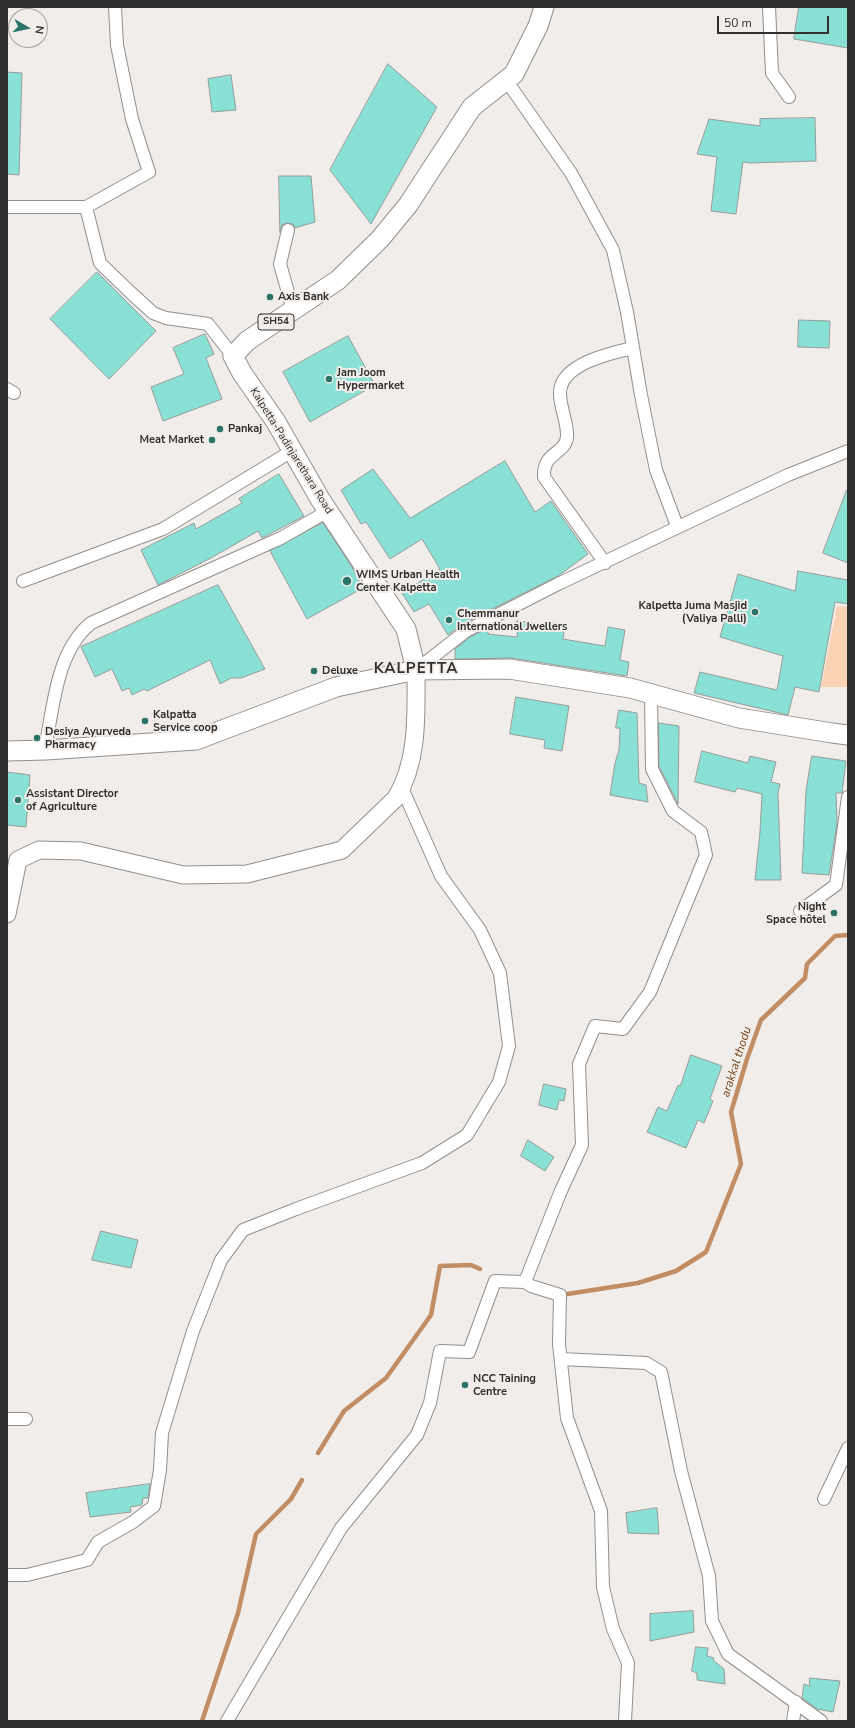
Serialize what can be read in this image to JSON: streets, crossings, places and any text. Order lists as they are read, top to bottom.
{
  "streets": {
    "main road": ["SH54", "Kalpetta-Padinjarethara Road"]
  },
  "crossings": [
    ["SH54", "Kalpetta-Padinjarethara Road"]
  ],
  "districts": ["KALPETTA"],
  "water": ["arakkal thodu"],
  "places": [
    "Axis Bank",
    "Jam Joom Hypermarket",
    "Pankaj",
    "Meat Market",
    "WIMS Urban Health Center Kalpetta",
    "Kalpetta Juma Masjid (Valiya Palli)",
    "Chemmanur International Jwellers",
    "Deluxe",
    "Kalpatta Service coop",
    "Desiya Ayurveda Pharmacy",
    "Assistant Director of Agriculture",
    "Night Space hôtel",
    "NCC Taining Centre"
  ],
  "scale_bar": "50 m",
  "north": "right"
}
